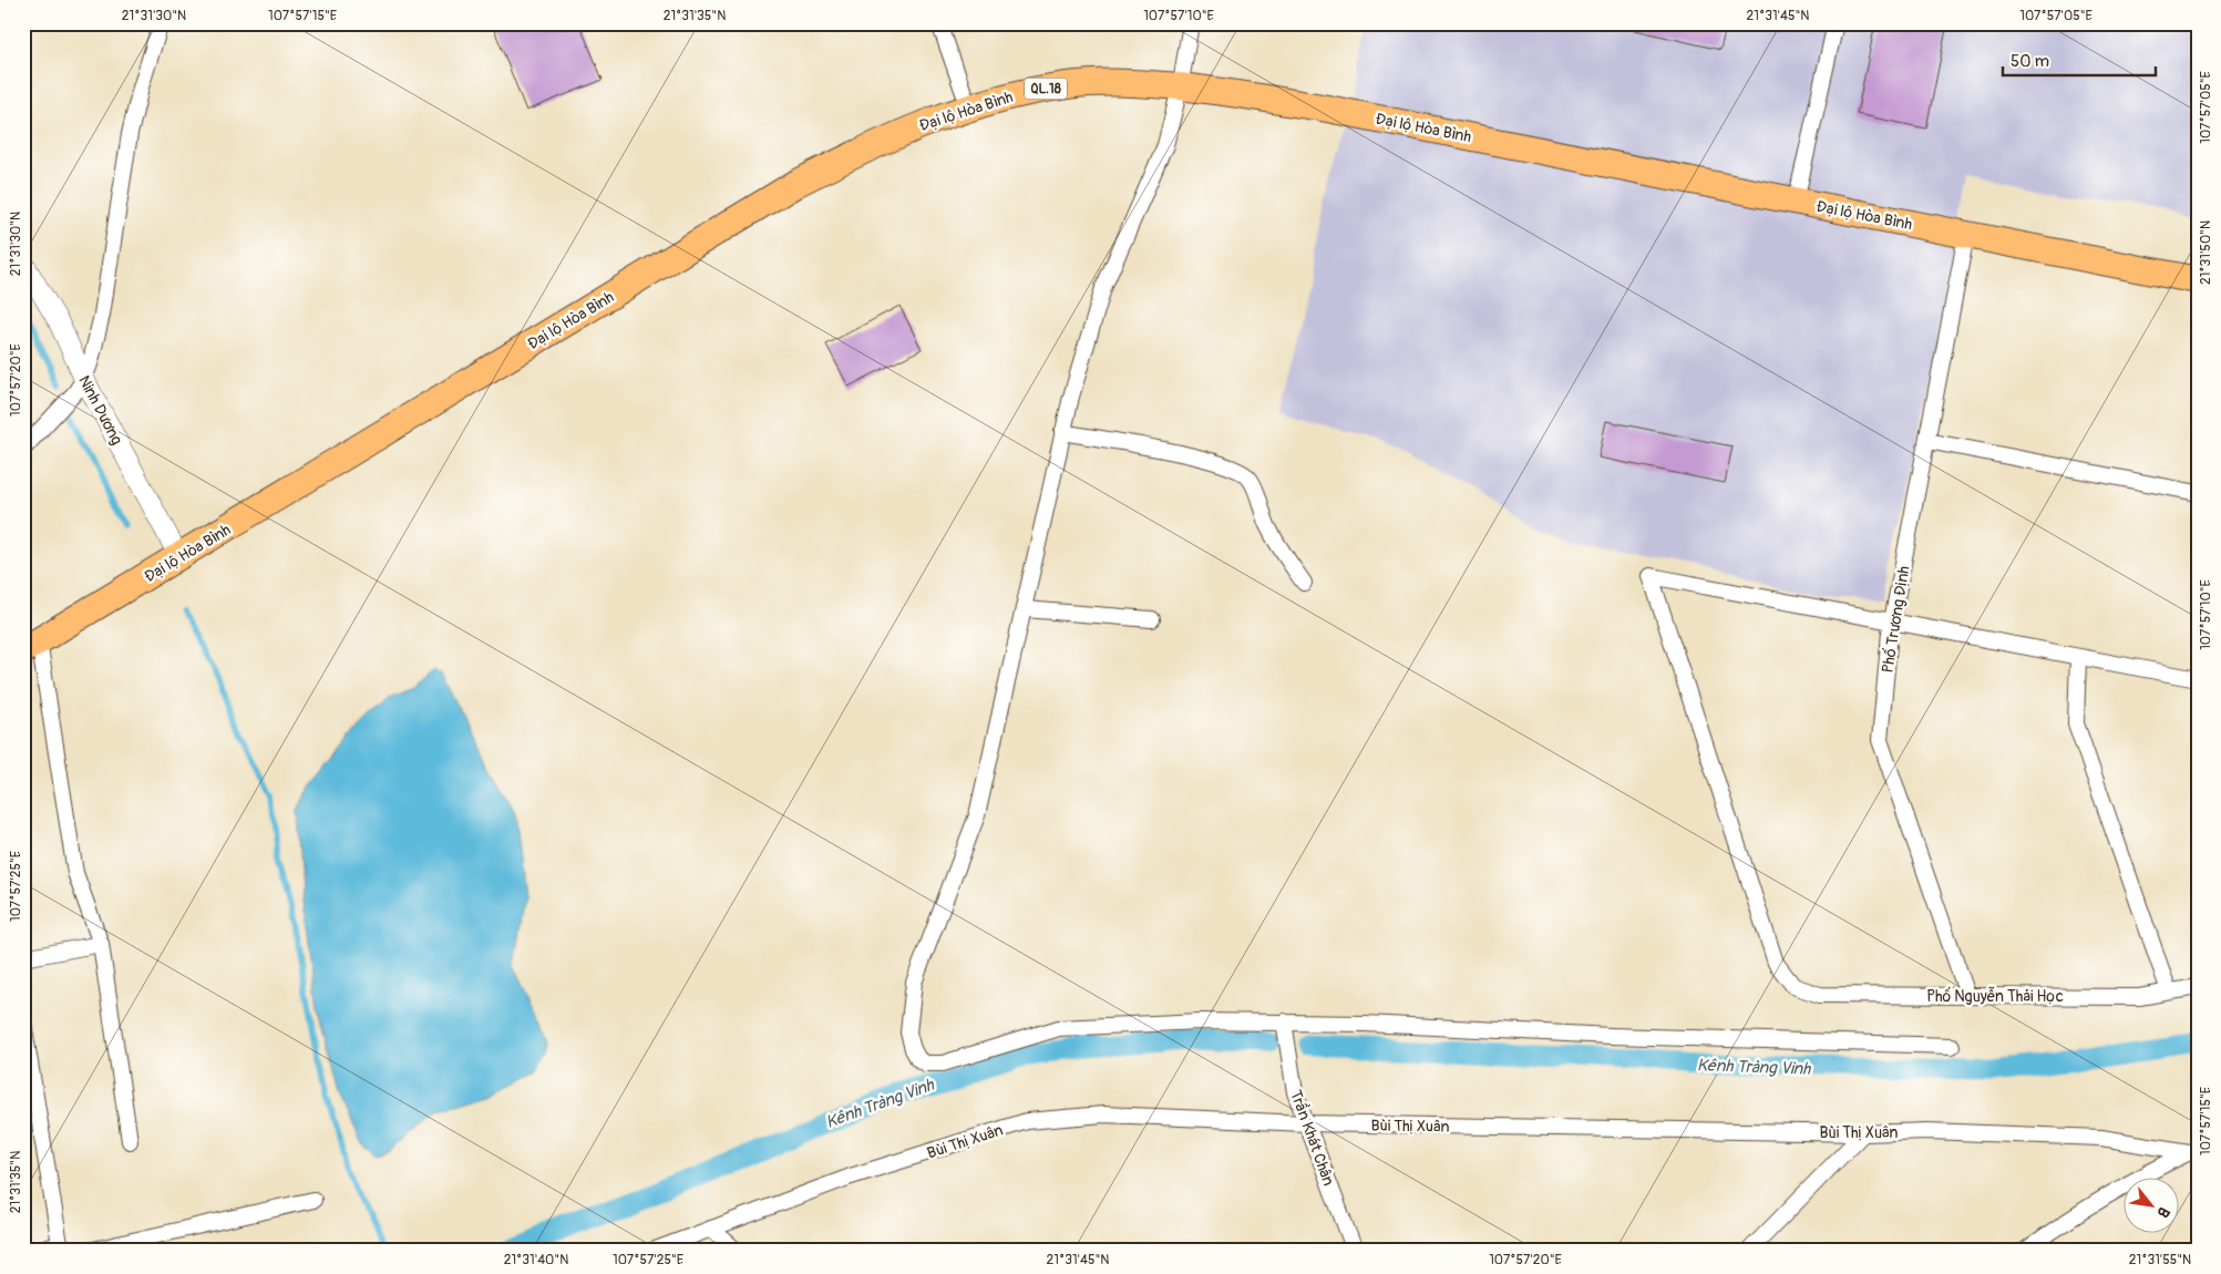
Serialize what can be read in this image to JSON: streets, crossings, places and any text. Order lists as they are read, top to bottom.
{
  "streets": {
    "highway": ["QL.18", "Đại lộ Hòa Bình"],
    "street": [
      "Ninh Dương",
      "Phố Trương Định",
      "Phố Nguyễn Thái Học",
      "Bùi Thị Xuân",
      "Trần Khát Chân"
    ]
  },
  "crossings": [
    ["Đại lộ Hòa Bình", "Ninh Dương"],
    ["Đại lộ Hòa Bình", "Phố Trương Định"],
    ["Phố Trương Định", "Phố Nguyễn Thái Học"],
    ["Bùi Thị Xuân", "Trần Khát Chân"]
  ],
  "water": ["Kênh Tràng Vinh"],
  "scale_bar": "50 m",
  "north": "bottom right",
  "coordinates": [
    "21°31'30\"N",
    "107°57'15\"E",
    "21°31'35\"N",
    "107°57'10\"E",
    "21°31'45\"N",
    "107°57'05\"E",
    "21°31'50\"N",
    "107°57'20\"E",
    "107°57'25\"E",
    "21°31'40\"N",
    "21°31'55\"N"
  ]
}
